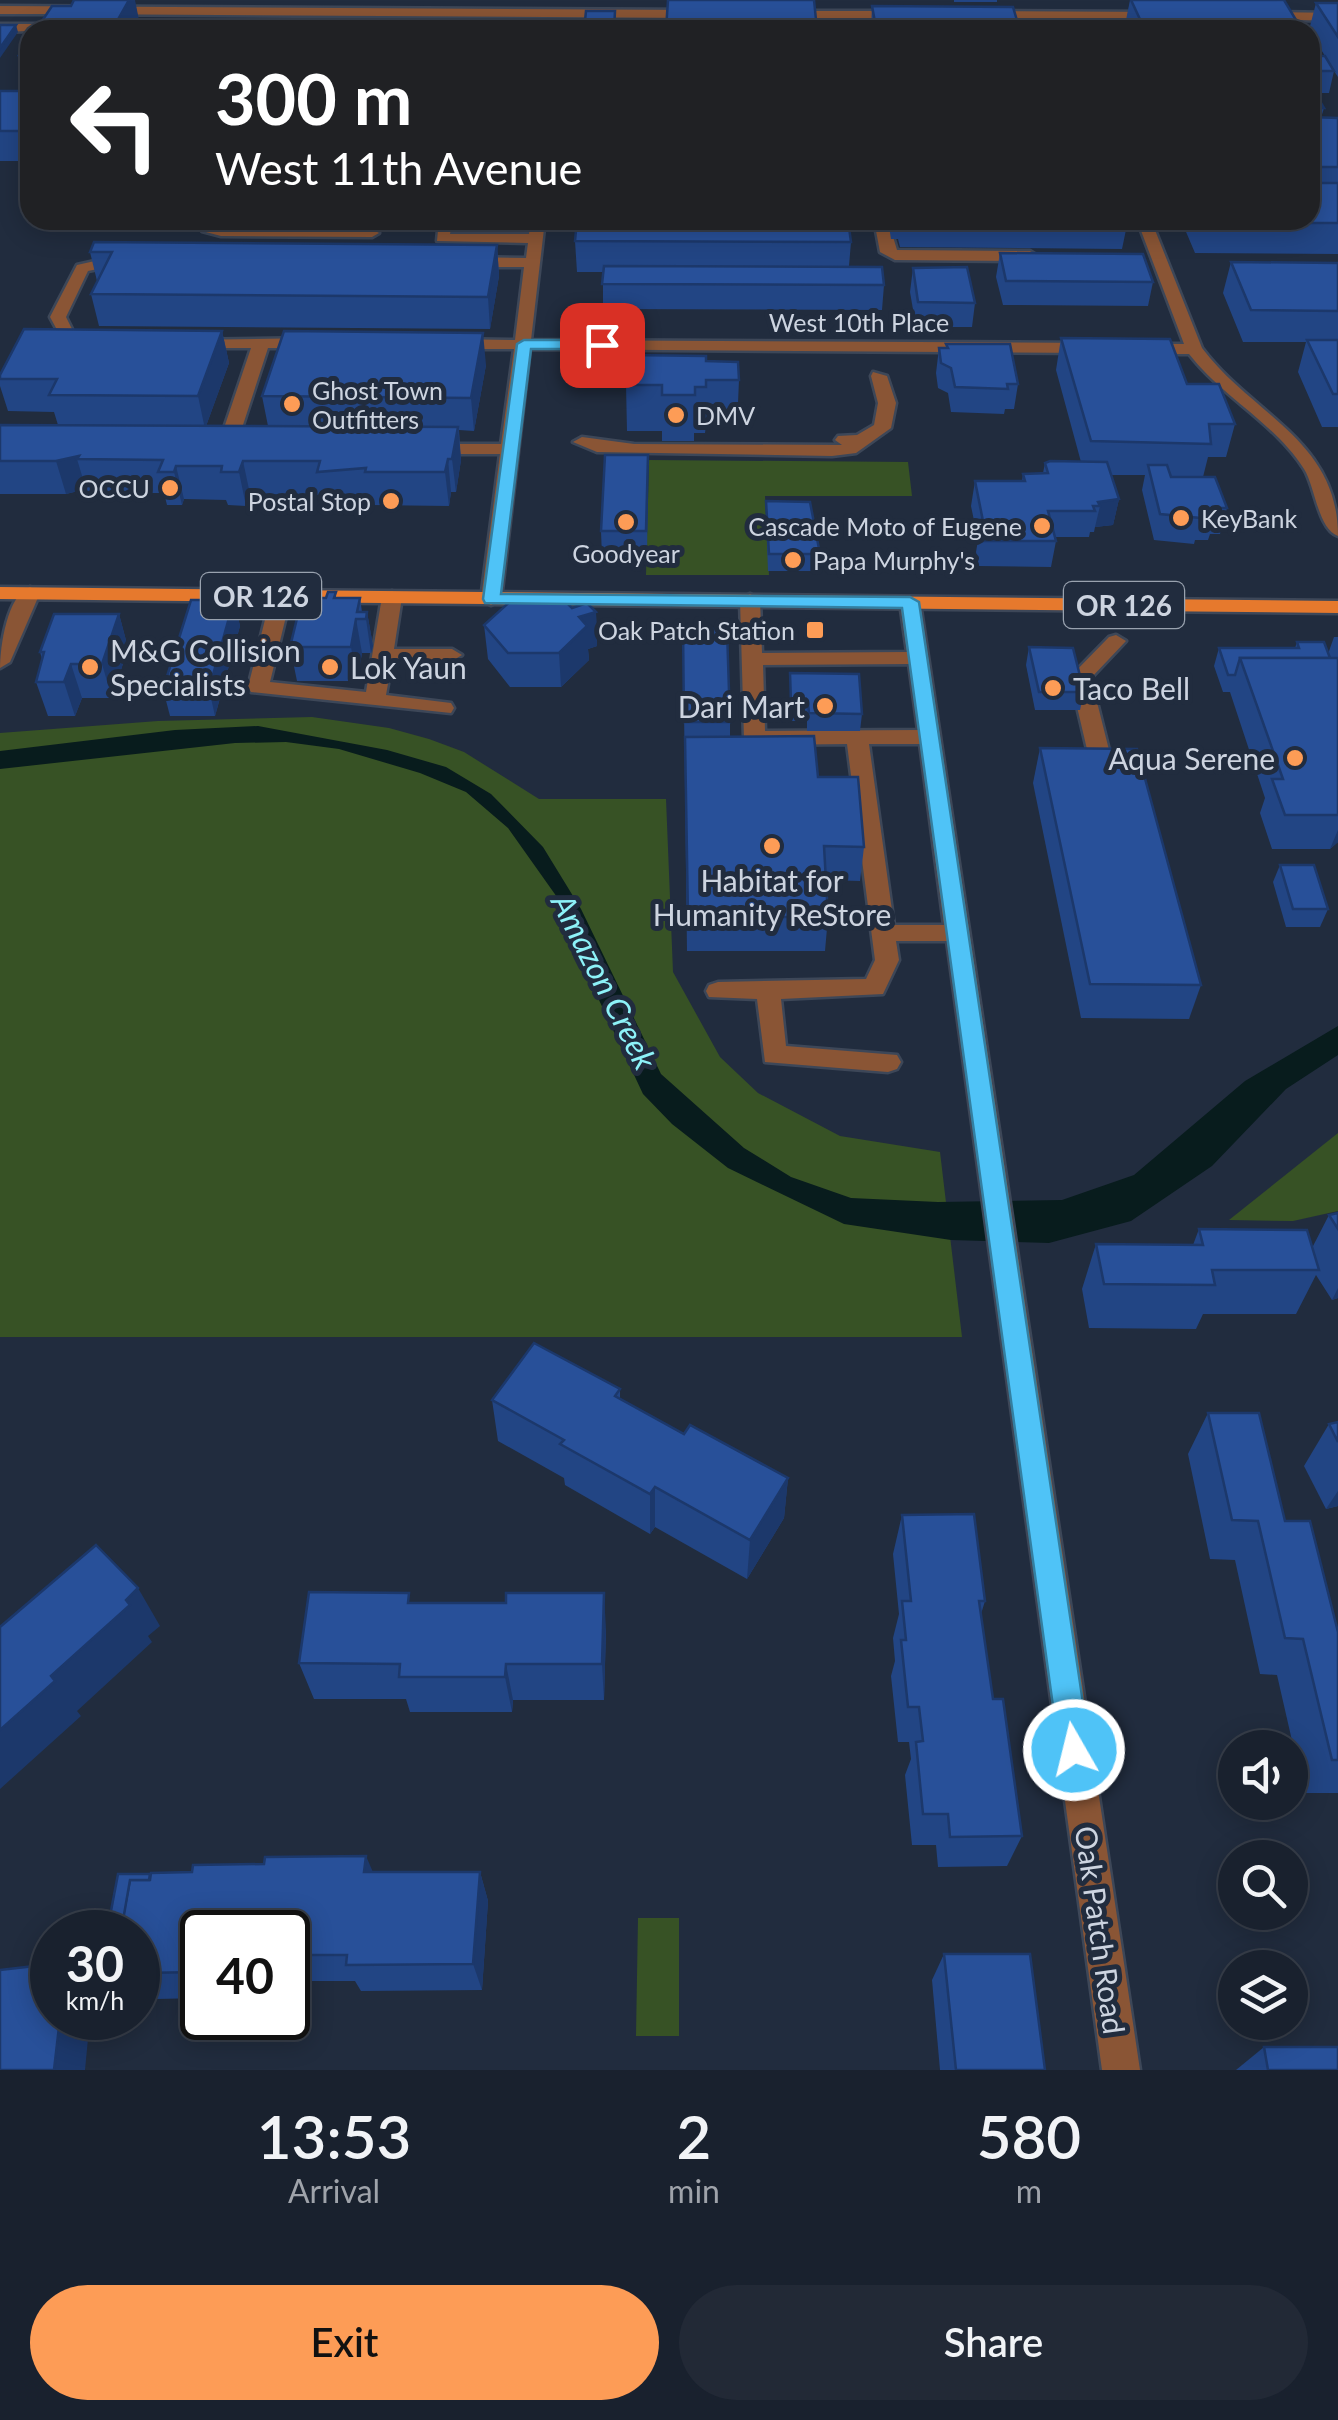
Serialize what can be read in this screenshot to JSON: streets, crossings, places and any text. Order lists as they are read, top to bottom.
{
  "streets": {
    "main road": ["OR 126"],
    "street": ["West 10th Place", "Oak Patch Road"]
  },
  "crossings": [
    ["OR 126", "Oak Patch Road"]
  ],
  "water": ["Amazon Creek"],
  "places": {
    "other": [
      "Ghost Town Outfitters",
      "DMV",
      "OCCU",
      "Postal Stop",
      "KeyBank",
      "Goodyear",
      "Cascade Moto of Eugene",
      "Papa Murphy's",
      "M&G Collision Specialists",
      "Lok Yaun",
      "Taco Bell",
      "Dari Mart",
      "Aqua Serene",
      "Habitat for Humanity ReStore"
    ],
    "transit": ["Oak Patch Station"]
  },
  "page": {
    "turn": ["300 m", "West 11th Avenue"],
    "speed": "30 km/h",
    "limit": "40",
    "eta": [
      "13:53",
      "Arrival",
      "2",
      "min",
      "580",
      "m"
    ],
    "buttons": ["Exit", "Share"]
  }
}
